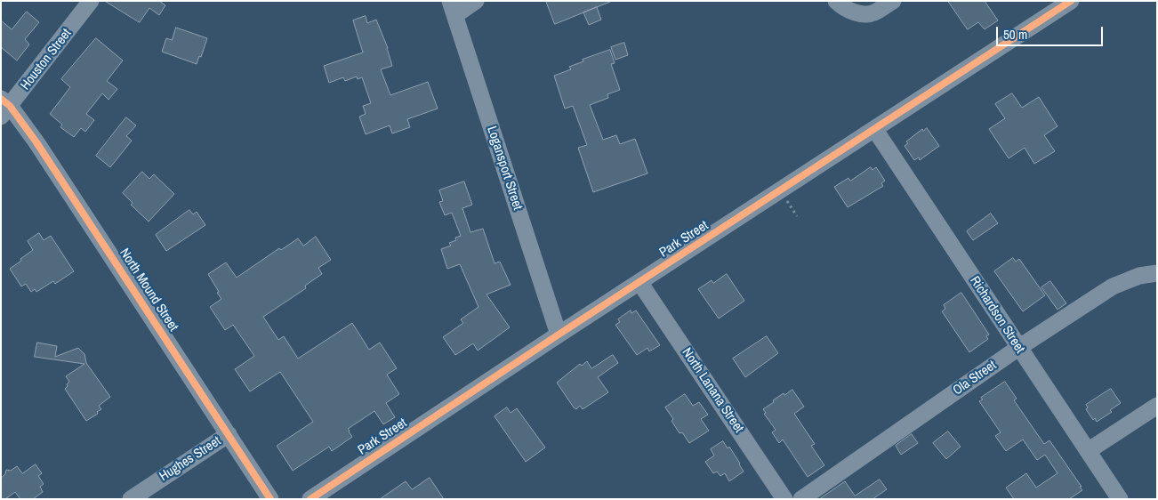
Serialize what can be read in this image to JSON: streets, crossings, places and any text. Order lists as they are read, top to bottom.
{
  "streets": {
    "street": [
      "Houston Street",
      "Logansport Street",
      "Park Street",
      "North Mound Street",
      "Richardson Street",
      "Ola Street",
      "North Lanana Street",
      "Hughes Street"
    ]
  },
  "crossings": [
    ["Houston Street", "North Mound Street"],
    ["Logansport Street", "Park Street"],
    ["Park Street", "Richardson Street"],
    ["Park Street", "North Lanana Street"],
    ["North Mound Street", "Hughes Street"],
    ["Richardson Street", "Ola Street"]
  ],
  "scale_bar": "50 m"
}
